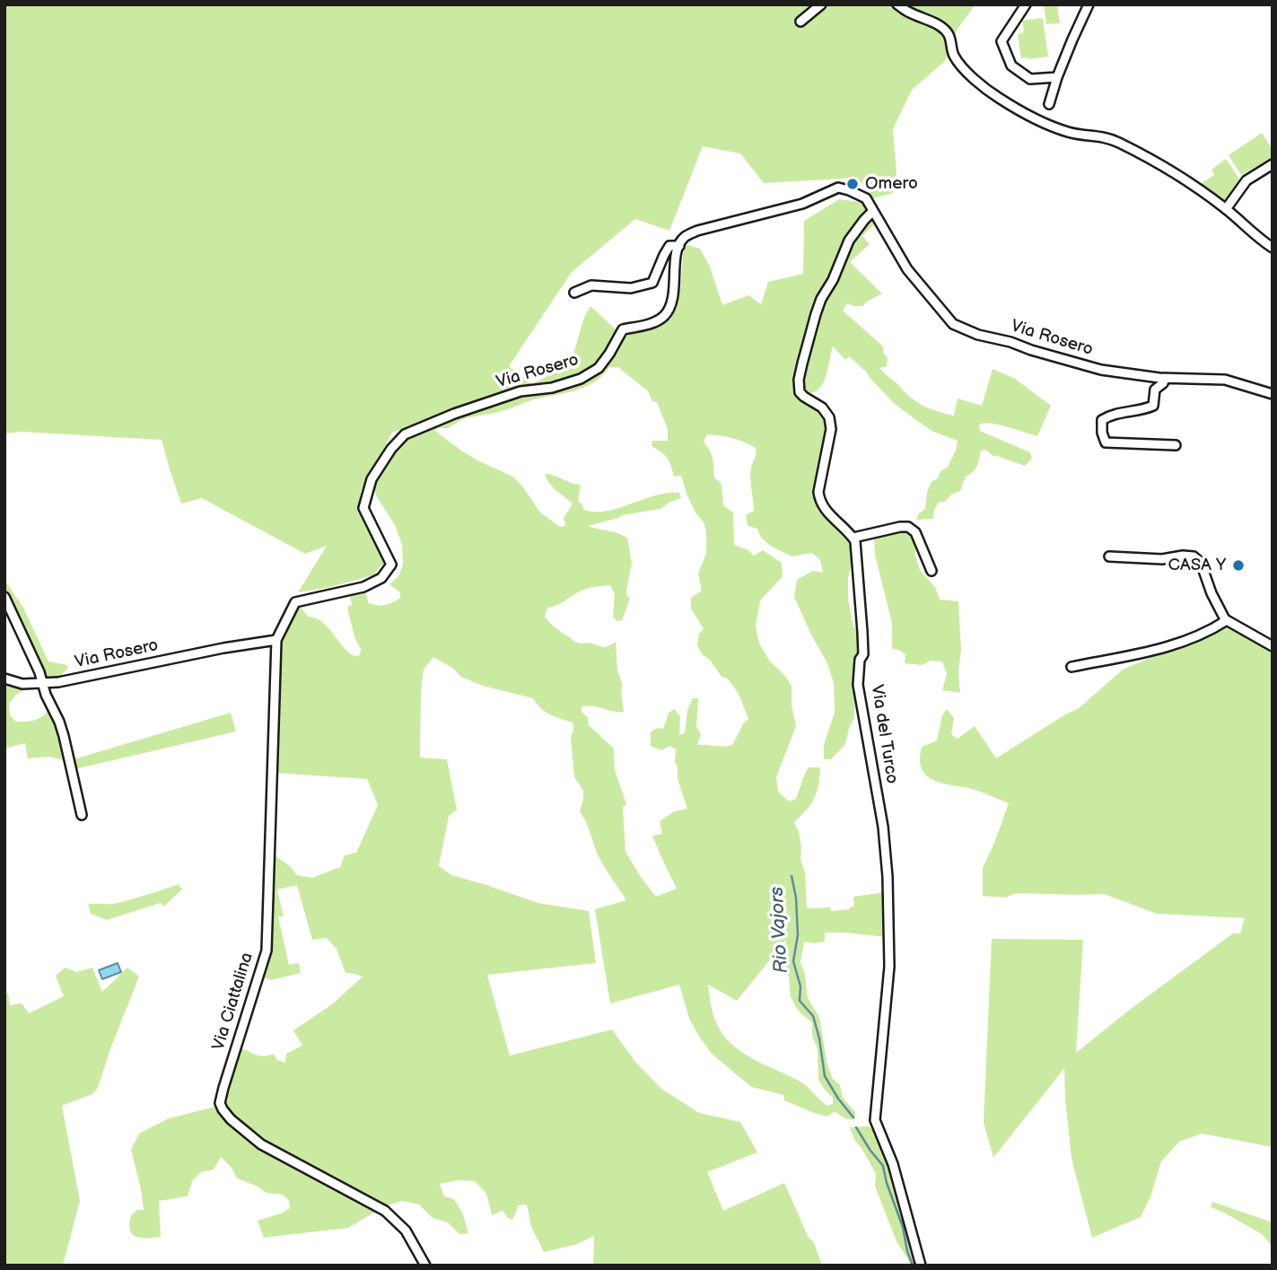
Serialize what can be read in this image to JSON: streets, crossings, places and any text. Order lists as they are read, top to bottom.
{
  "streets": {
    "street": ["Via Rosero", "Via del Turco", "Via Ciattalina"]
  },
  "crossings": [
    ["Via Rosero", "Via Ciattalina"]
  ],
  "water": ["Rio Vajors"],
  "places": ["Omero", "CASA Y"]
}
